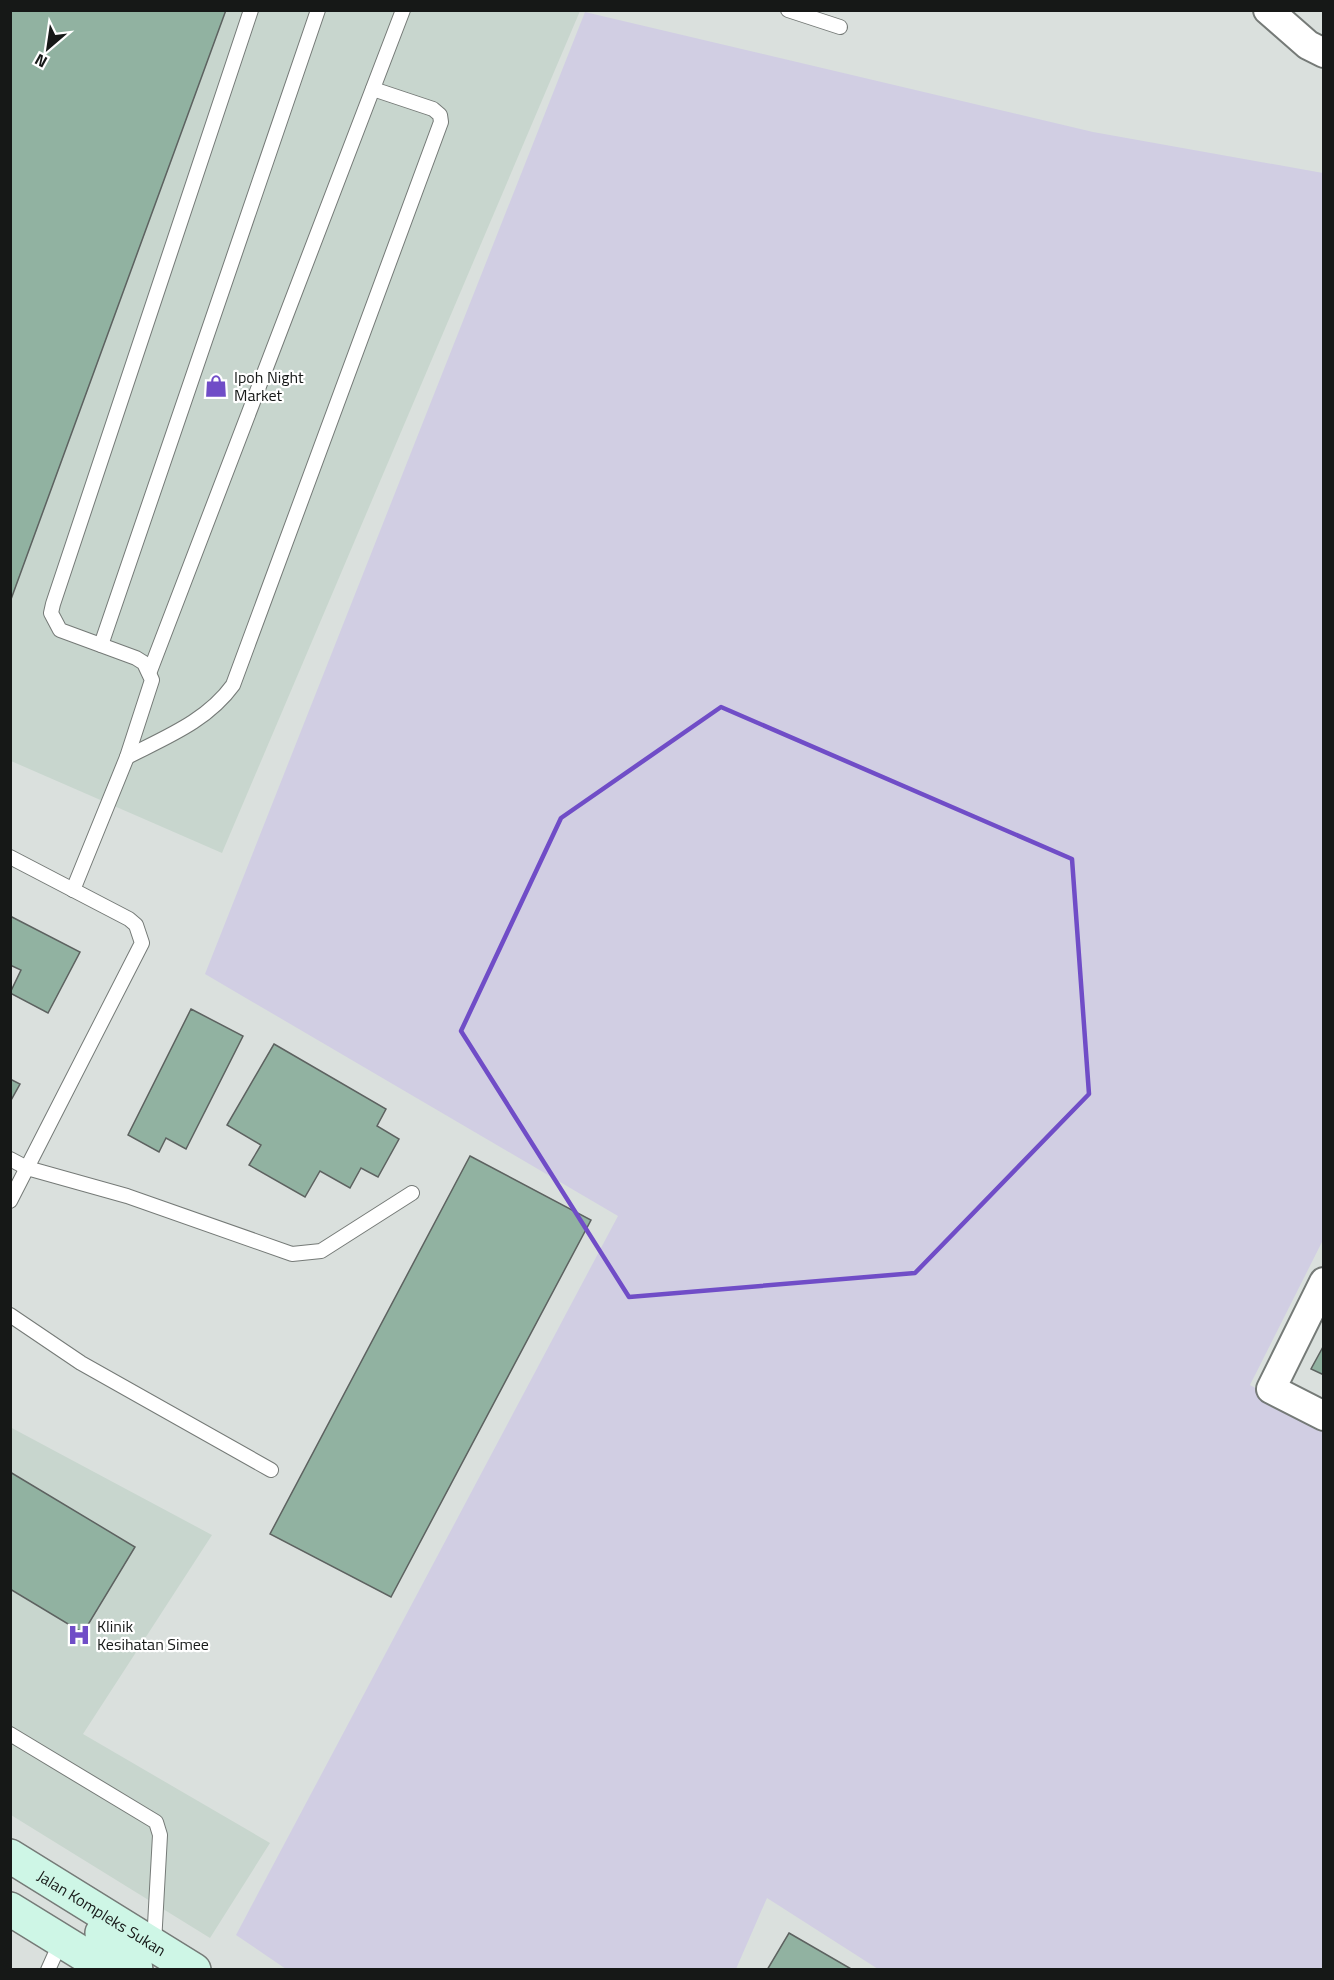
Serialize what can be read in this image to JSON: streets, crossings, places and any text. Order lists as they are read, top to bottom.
{
  "streets": {
    "main road": ["Jalan Kompleks Sukan"]
  },
  "places": {
    "shop": ["Ipoh Night Market"],
    "hospital": ["Klinik Kesihatan Simee"]
  },
  "north": "bottom left"
}
